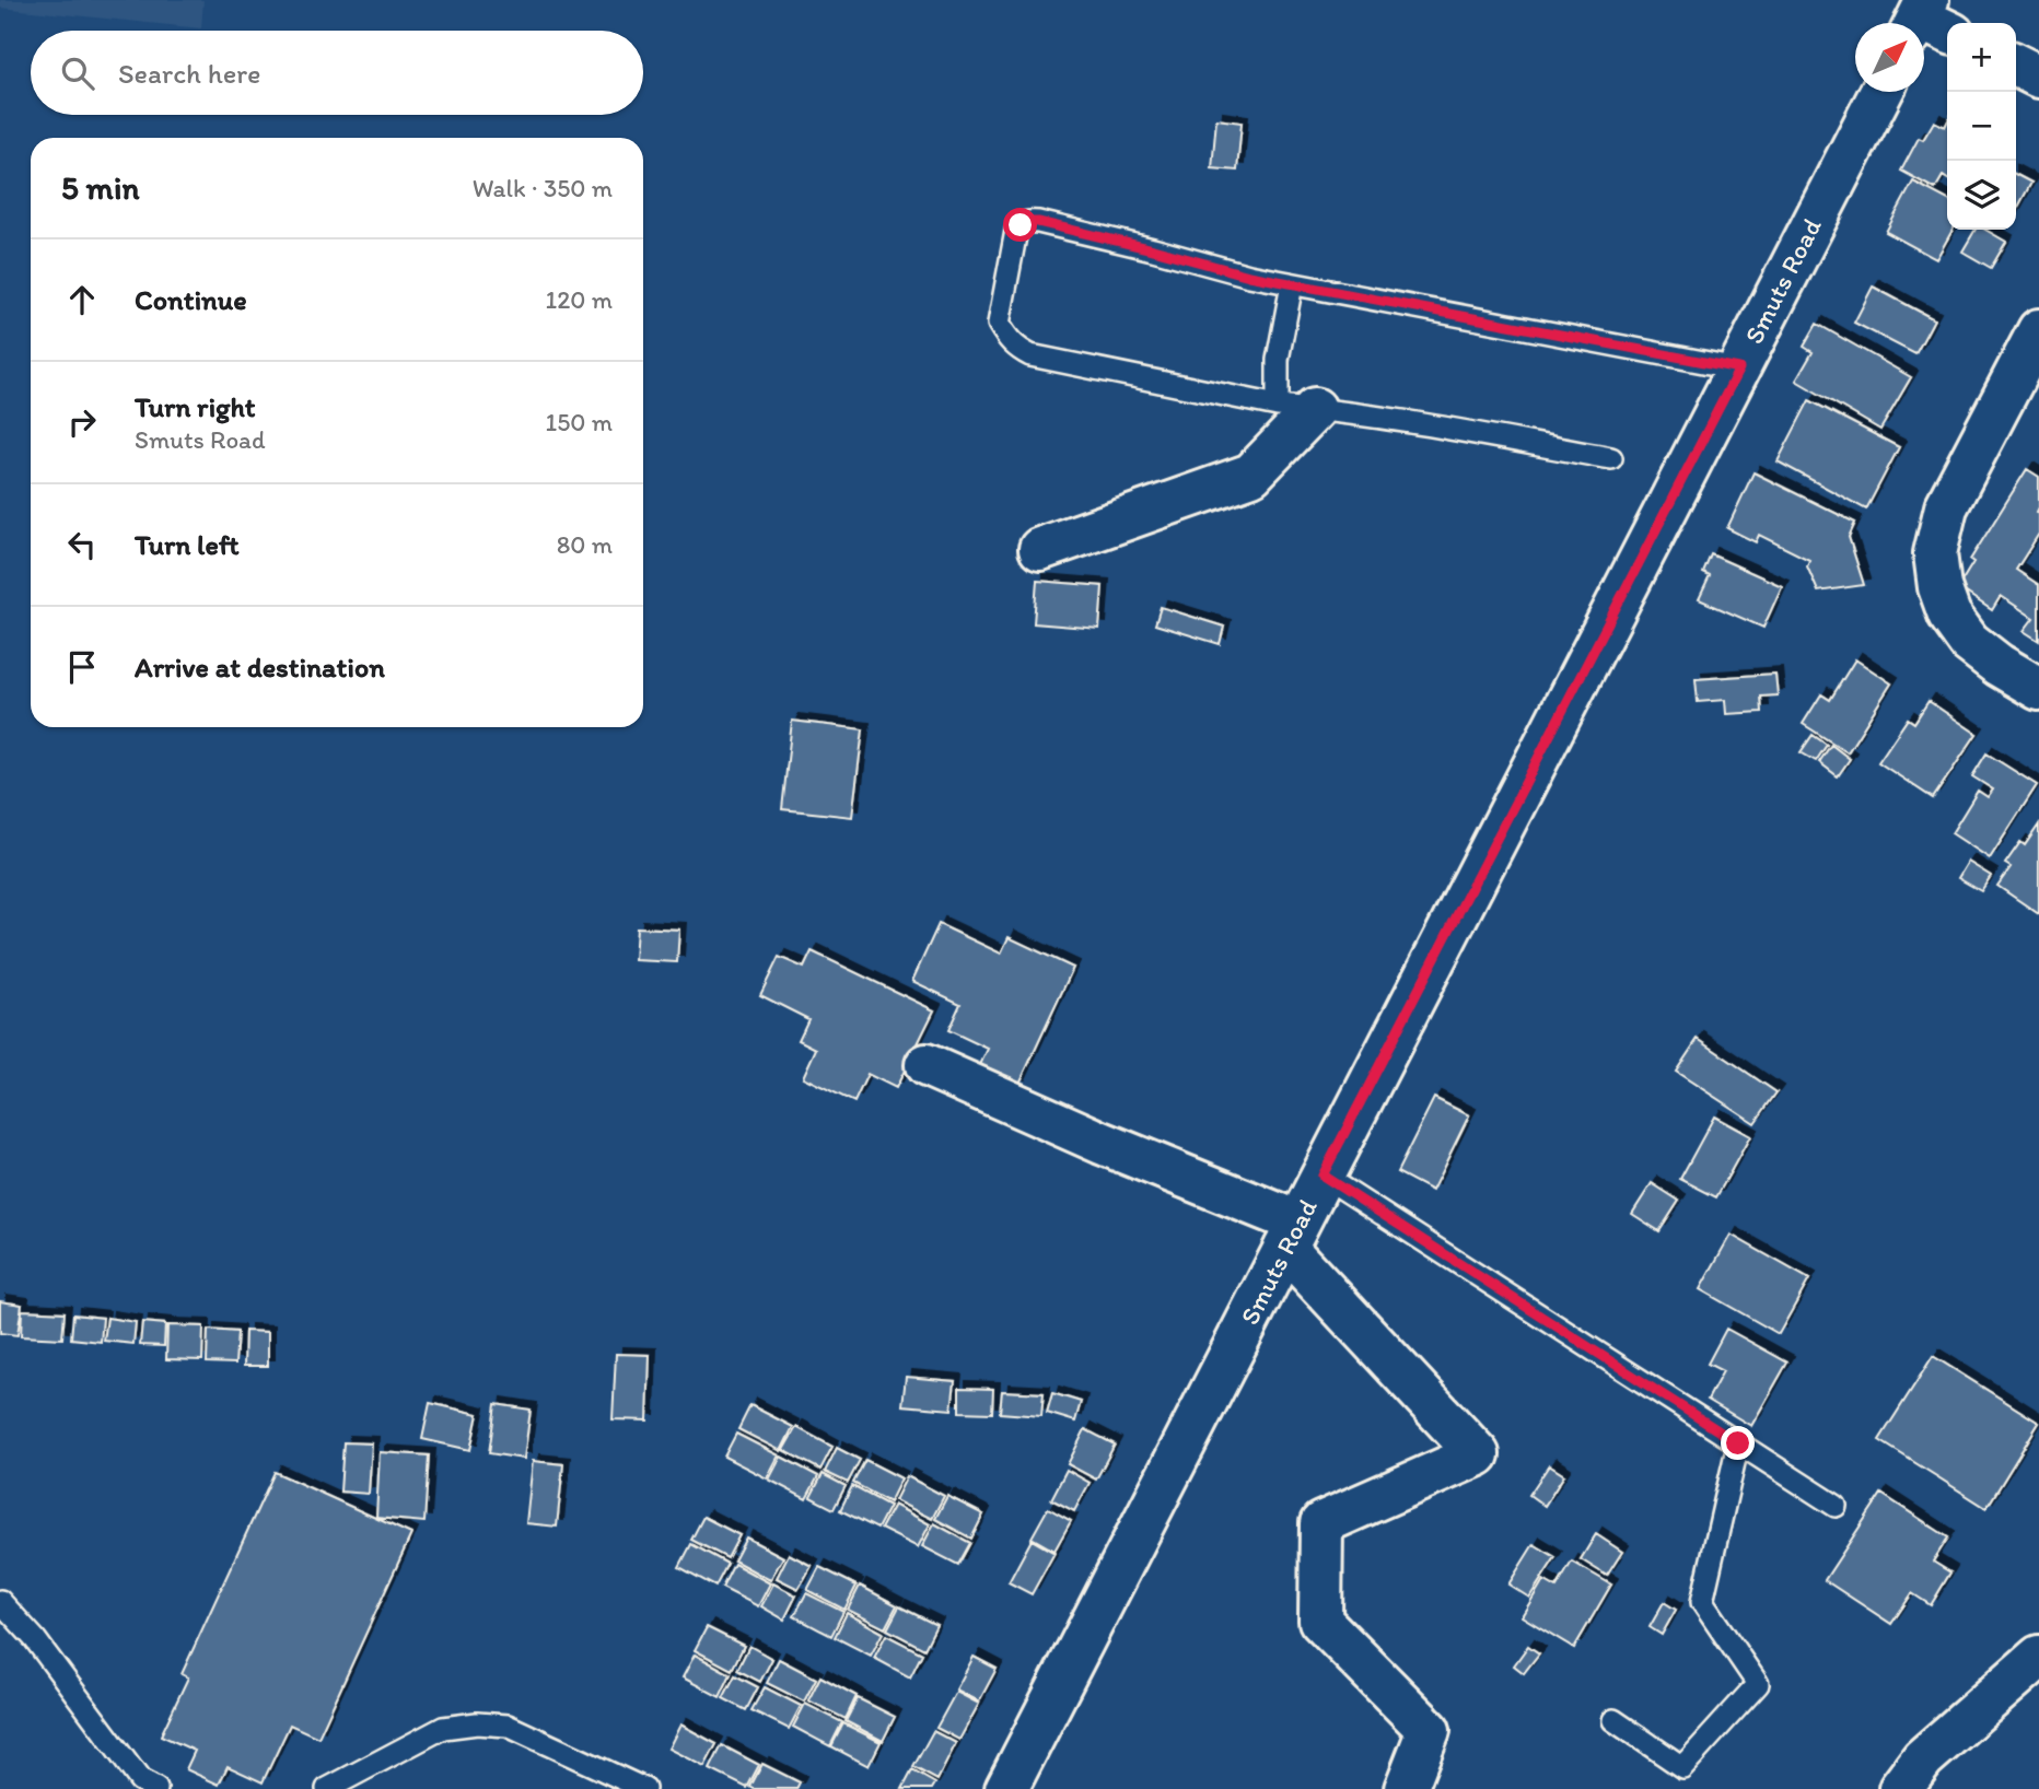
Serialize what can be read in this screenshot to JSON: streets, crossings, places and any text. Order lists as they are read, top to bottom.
{
  "streets": {
    "street": ["Smuts Road"]
  },
  "north": "top right",
  "page": {
    "map_buttons": ["+", "−"],
    "search": "Search here",
    "heading": ["5 min", "Walk · 350 m"],
    "list": [
      ["Continue", "120 m"],
      ["Turn right", "Smuts Road", "150 m"],
      ["Turn left", "80 m"],
      "Arrive at destination"
    ]
  }
}
